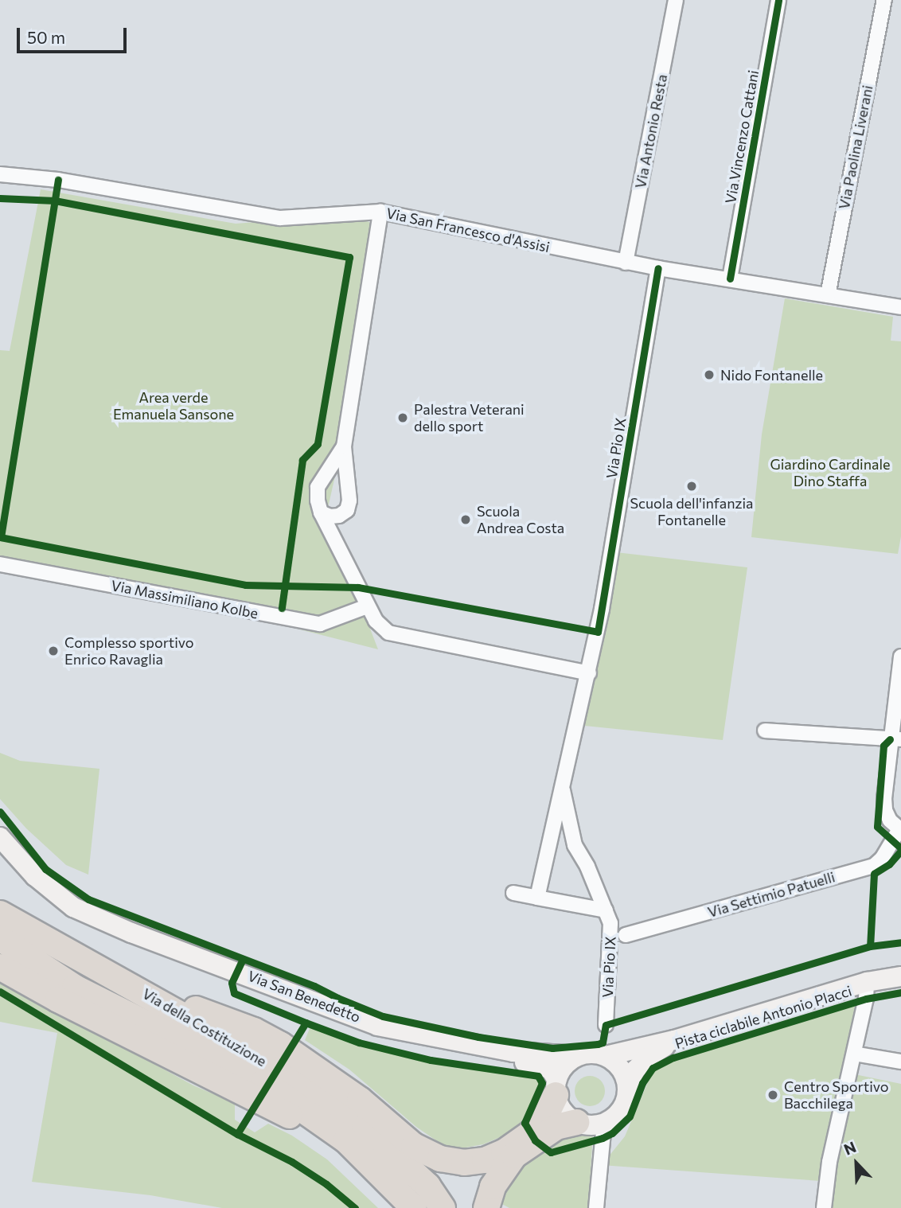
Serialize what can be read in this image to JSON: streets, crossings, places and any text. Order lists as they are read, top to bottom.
{
  "streets": {
    "highway": ["Via della Costituzione"],
    "street": [
      "Via Antonio Resta",
      "Via Vincenzo Cattani",
      "Via Paolina Liverani",
      "Via San Francesco d'Assisi",
      "Via Pio IX",
      "Via Massimiliano Kolbe",
      "Via Settimio Patuelli",
      "Via San Benedetto"
    ],
    "cycle path": ["Pista ciclabile Antonio Placci"]
  },
  "crossings": [
    ["Via Antonio Resta", "Via San Francesco d'Assisi"],
    ["Via Vincenzo Cattani", "Via San Francesco d'Assisi"],
    ["Via Paolina Liverani", "Via San Francesco d'Assisi"],
    ["Via San Francesco d'Assisi", "Via Pio IX"]
  ],
  "parks": ["Area verde Emanuela Sansone", "Giardino Cardinale Dino Staffa"],
  "places": [
    "Nido Fontanelle",
    "Palestra Veterani dello sport",
    "Scuola dell'infanzia Fontanelle",
    "Scuola Andrea Costa",
    "Complesso sportivo Enrico Ravaglia",
    "Centro Sportivo Bacchilega"
  ],
  "scale_bar": "50 m",
  "north": "top left"
}
